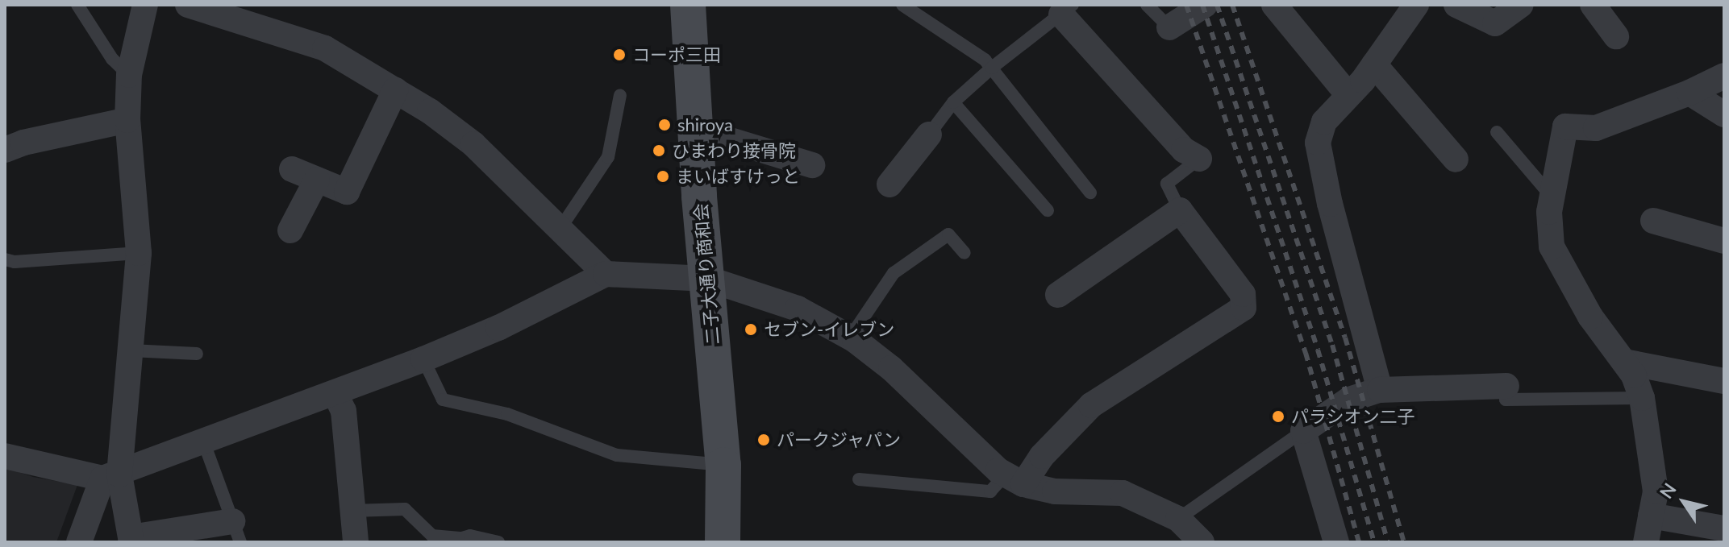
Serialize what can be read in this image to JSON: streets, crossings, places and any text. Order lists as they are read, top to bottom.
{
  "streets": {
    "street": ["二子大通り商和会"]
  },
  "places": [
    "コーポ三田",
    "shiroya",
    "ひまわり接骨院",
    "まいばすけっと",
    "セブン-イレブン",
    "パラシオン二子",
    "パークジャパン"
  ],
  "north": "top left"
}
